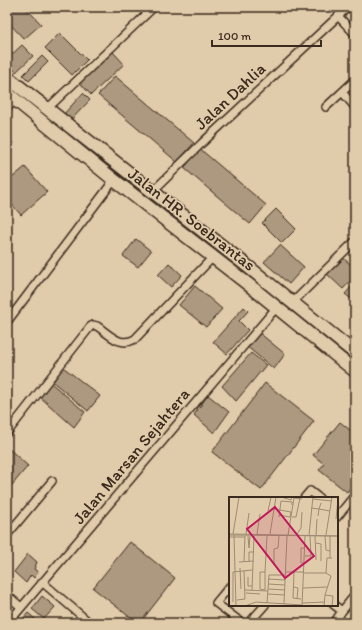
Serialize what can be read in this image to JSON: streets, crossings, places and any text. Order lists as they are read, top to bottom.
{
  "streets": {
    "main road": ["Jalan HR. Soebrantas"],
    "street": ["Jalan Dahlia", "Jalan Marsan Sejahtera"]
  },
  "crossings": [
    ["Jalan Dahlia", "Jalan HR. Soebrantas"],
    ["Jalan HR. Soebrantas", "Jalan Marsan Sejahtera"]
  ],
  "scale_bar": "100 m"
}
